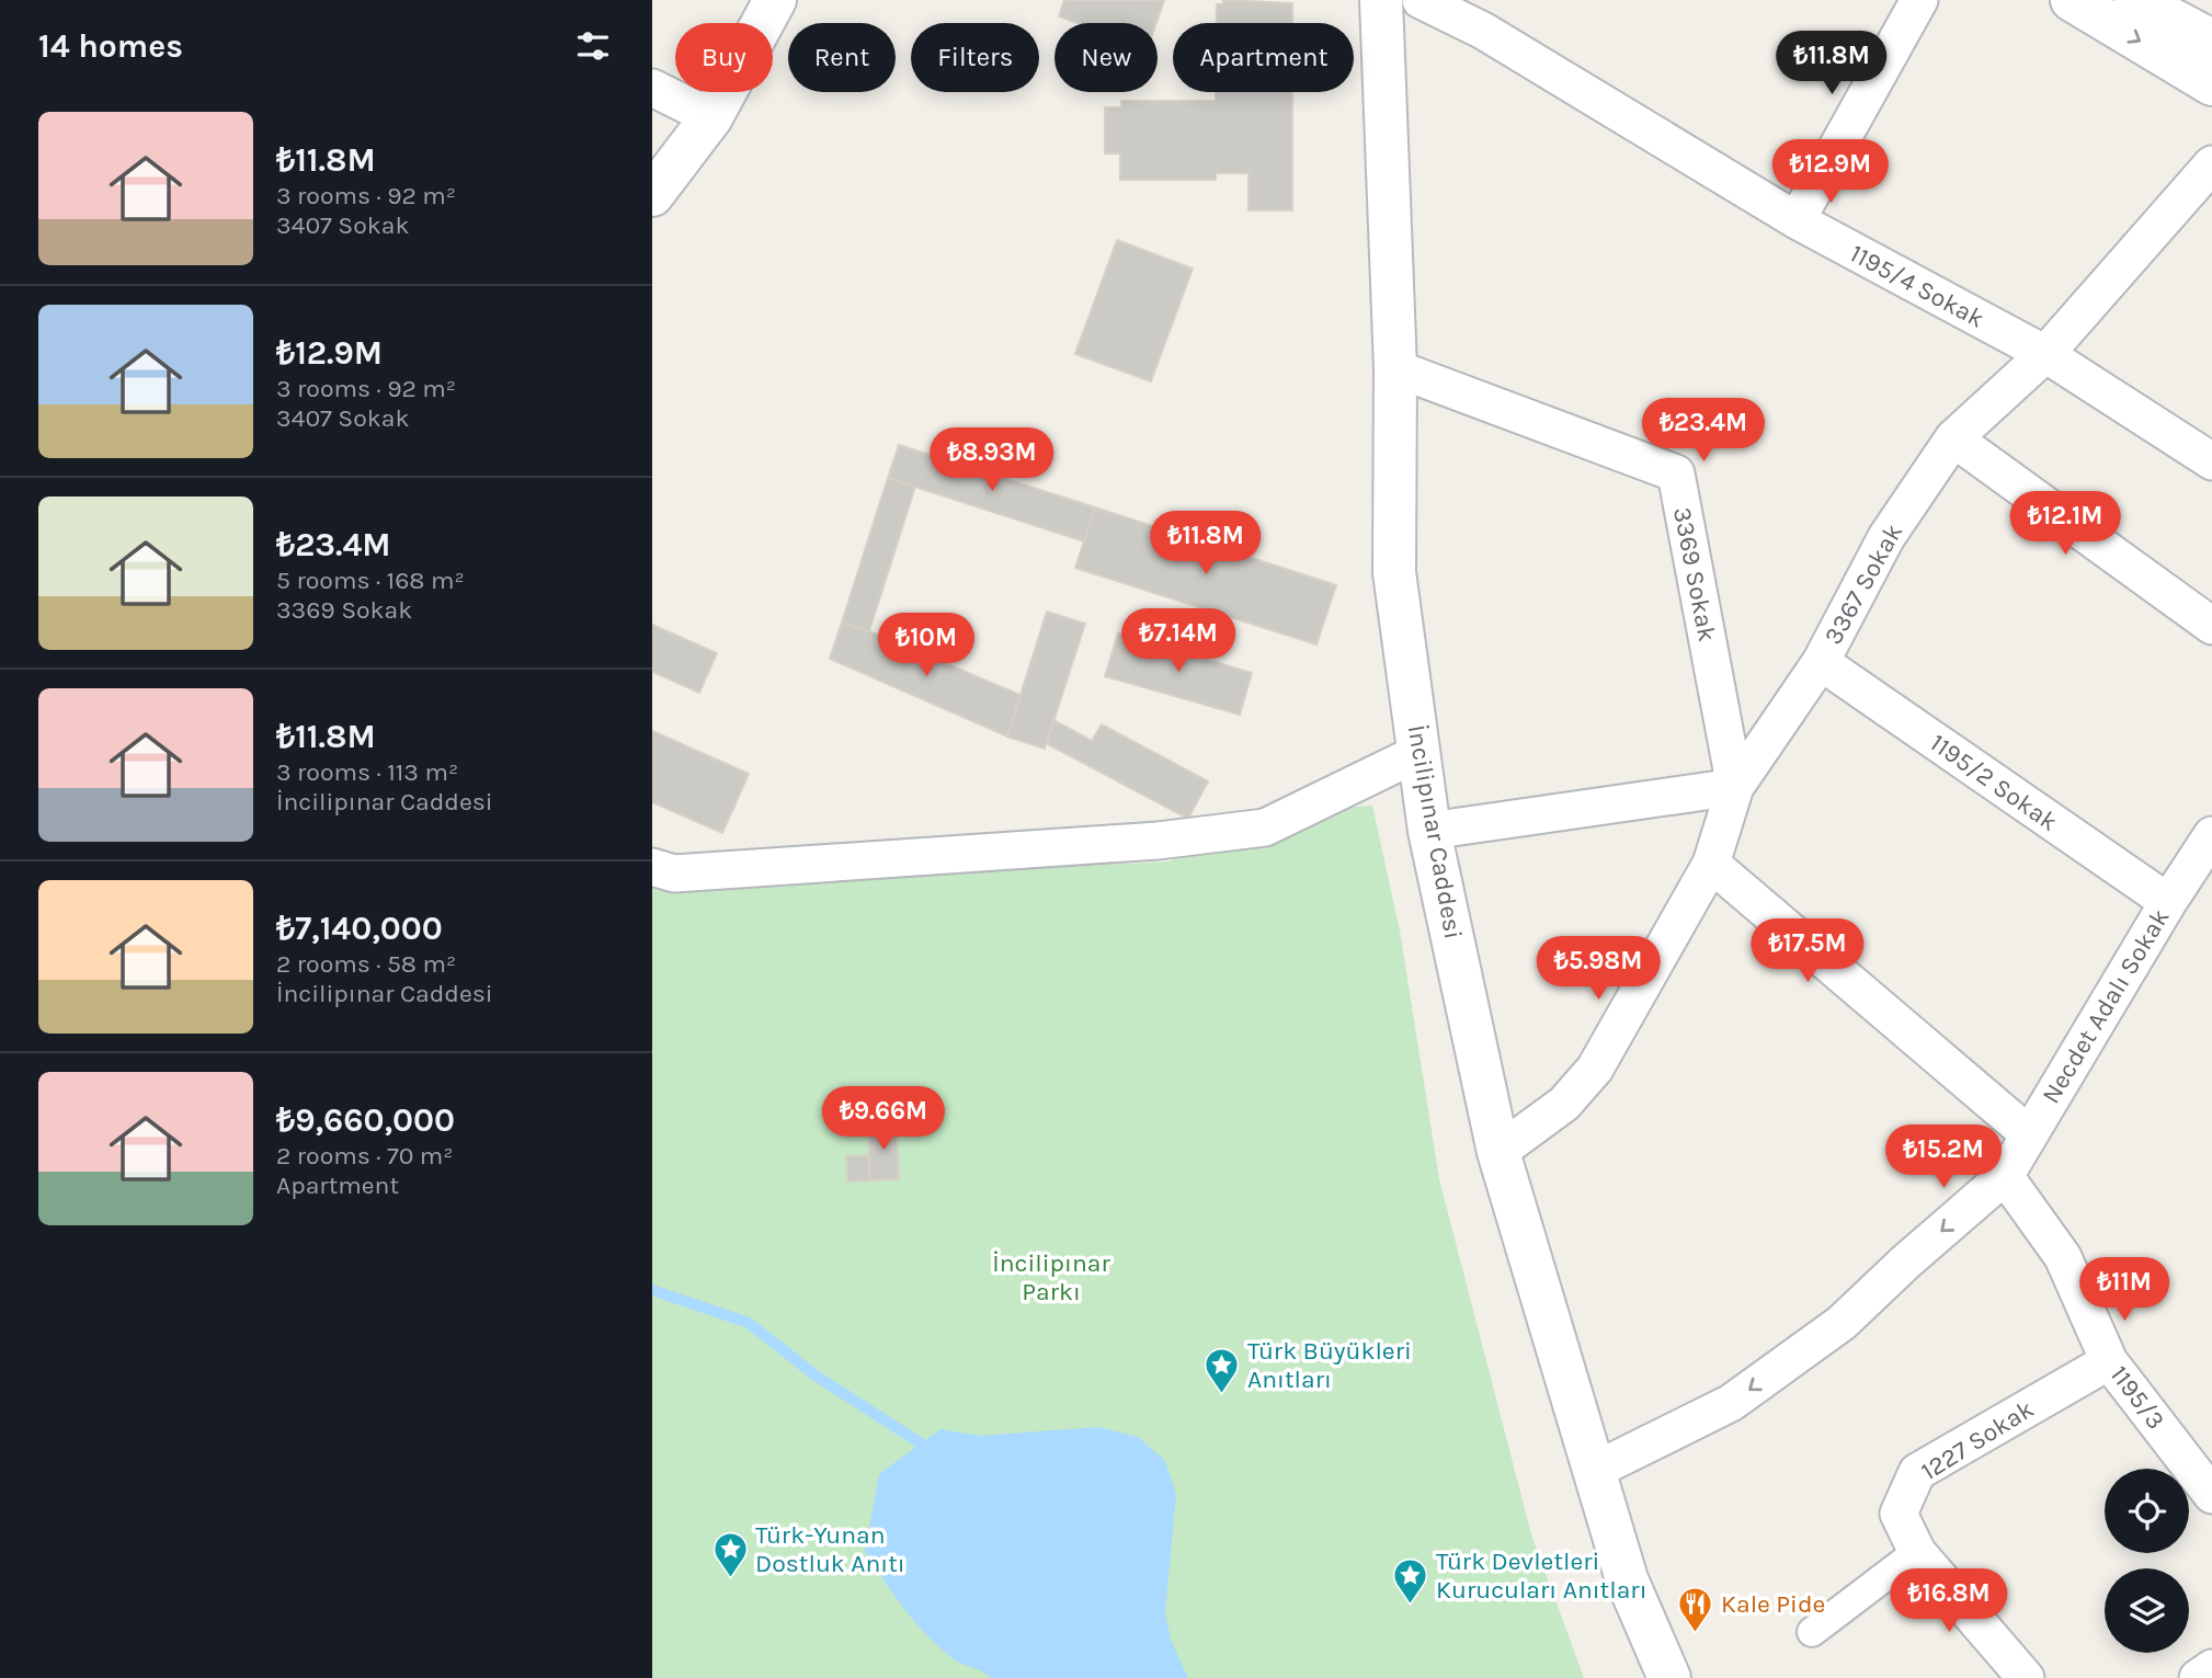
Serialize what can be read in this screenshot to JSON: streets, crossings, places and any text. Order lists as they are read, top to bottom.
{
  "streets": {
    "main road": ["İncilipınar Caddesi"],
    "street": [
      "1195/4 Sokak",
      "3369 Sokak",
      "3367 Sokak",
      "1195/2 Sokak",
      "Necdet Adalı Sokak",
      "1195/3",
      "1227 Sokak"
    ]
  },
  "crossings": [
    ["1195/4 Sokak", "3367 Sokak"],
    ["3369 Sokak", "3367 Sokak"],
    ["3369 Sokak", "İncilipınar Caddesi"],
    ["3367 Sokak", "1195/2 Sokak"],
    ["1195/2 Sokak", "Necdet Adalı Sokak"],
    ["İncilipınar Caddesi", "Necdet Adalı Sokak"],
    ["Necdet Adalı Sokak", "1195/3"],
    ["1195/3", "1227 Sokak"]
  ],
  "one_way": ["Necdet Adalı Sokak"],
  "parks": ["İncilipınar Parkı"],
  "places": {
    "place": ["Türk Büyükleri Anıtları", "Türk-Yunan Dostluk Anıtı", "Türk Devletleri Kurucuları Anıtları"],
    "restaurant": ["Kale Pide"]
  },
  "page": {
    "heading": "14 homes",
    "chip": [
      "Buy",
      "Rent",
      "Filters",
      "New",
      "Apartment"
    ],
    "price": [
      "₺11.8M",
      "₺12.9M",
      "₺23.4M",
      "₺8.93M",
      "₺12.1M",
      "₺11.8M",
      "₺7.14M",
      "₺10M",
      "₺17.5M",
      "₺5.98M",
      "₺9.66M",
      "₺15.2M",
      "₺11M",
      "₺16.8M"
    ],
    "list": [
      {
        "name": "₺11.8M",
        "note": "3 rooms · 92 m² · 3407 Sokak"
      },
      {
        "name": "₺12.9M",
        "note": "3 rooms · 92 m² · 3407 Sokak"
      },
      {
        "name": "₺23.4M",
        "note": "5 rooms · 168 m² · 3369 Sokak"
      },
      {
        "name": "₺11.8M",
        "note": "3 rooms · 113 m² · İncilipınar Caddesi"
      },
      {
        "name": "₺7,140,000",
        "note": "2 rooms · 58 m² · İncilipınar Caddesi"
      },
      {
        "name": "₺9,660,000",
        "note": "2 rooms · 70 m² · Apartment"
      }
    ]
  }
}
